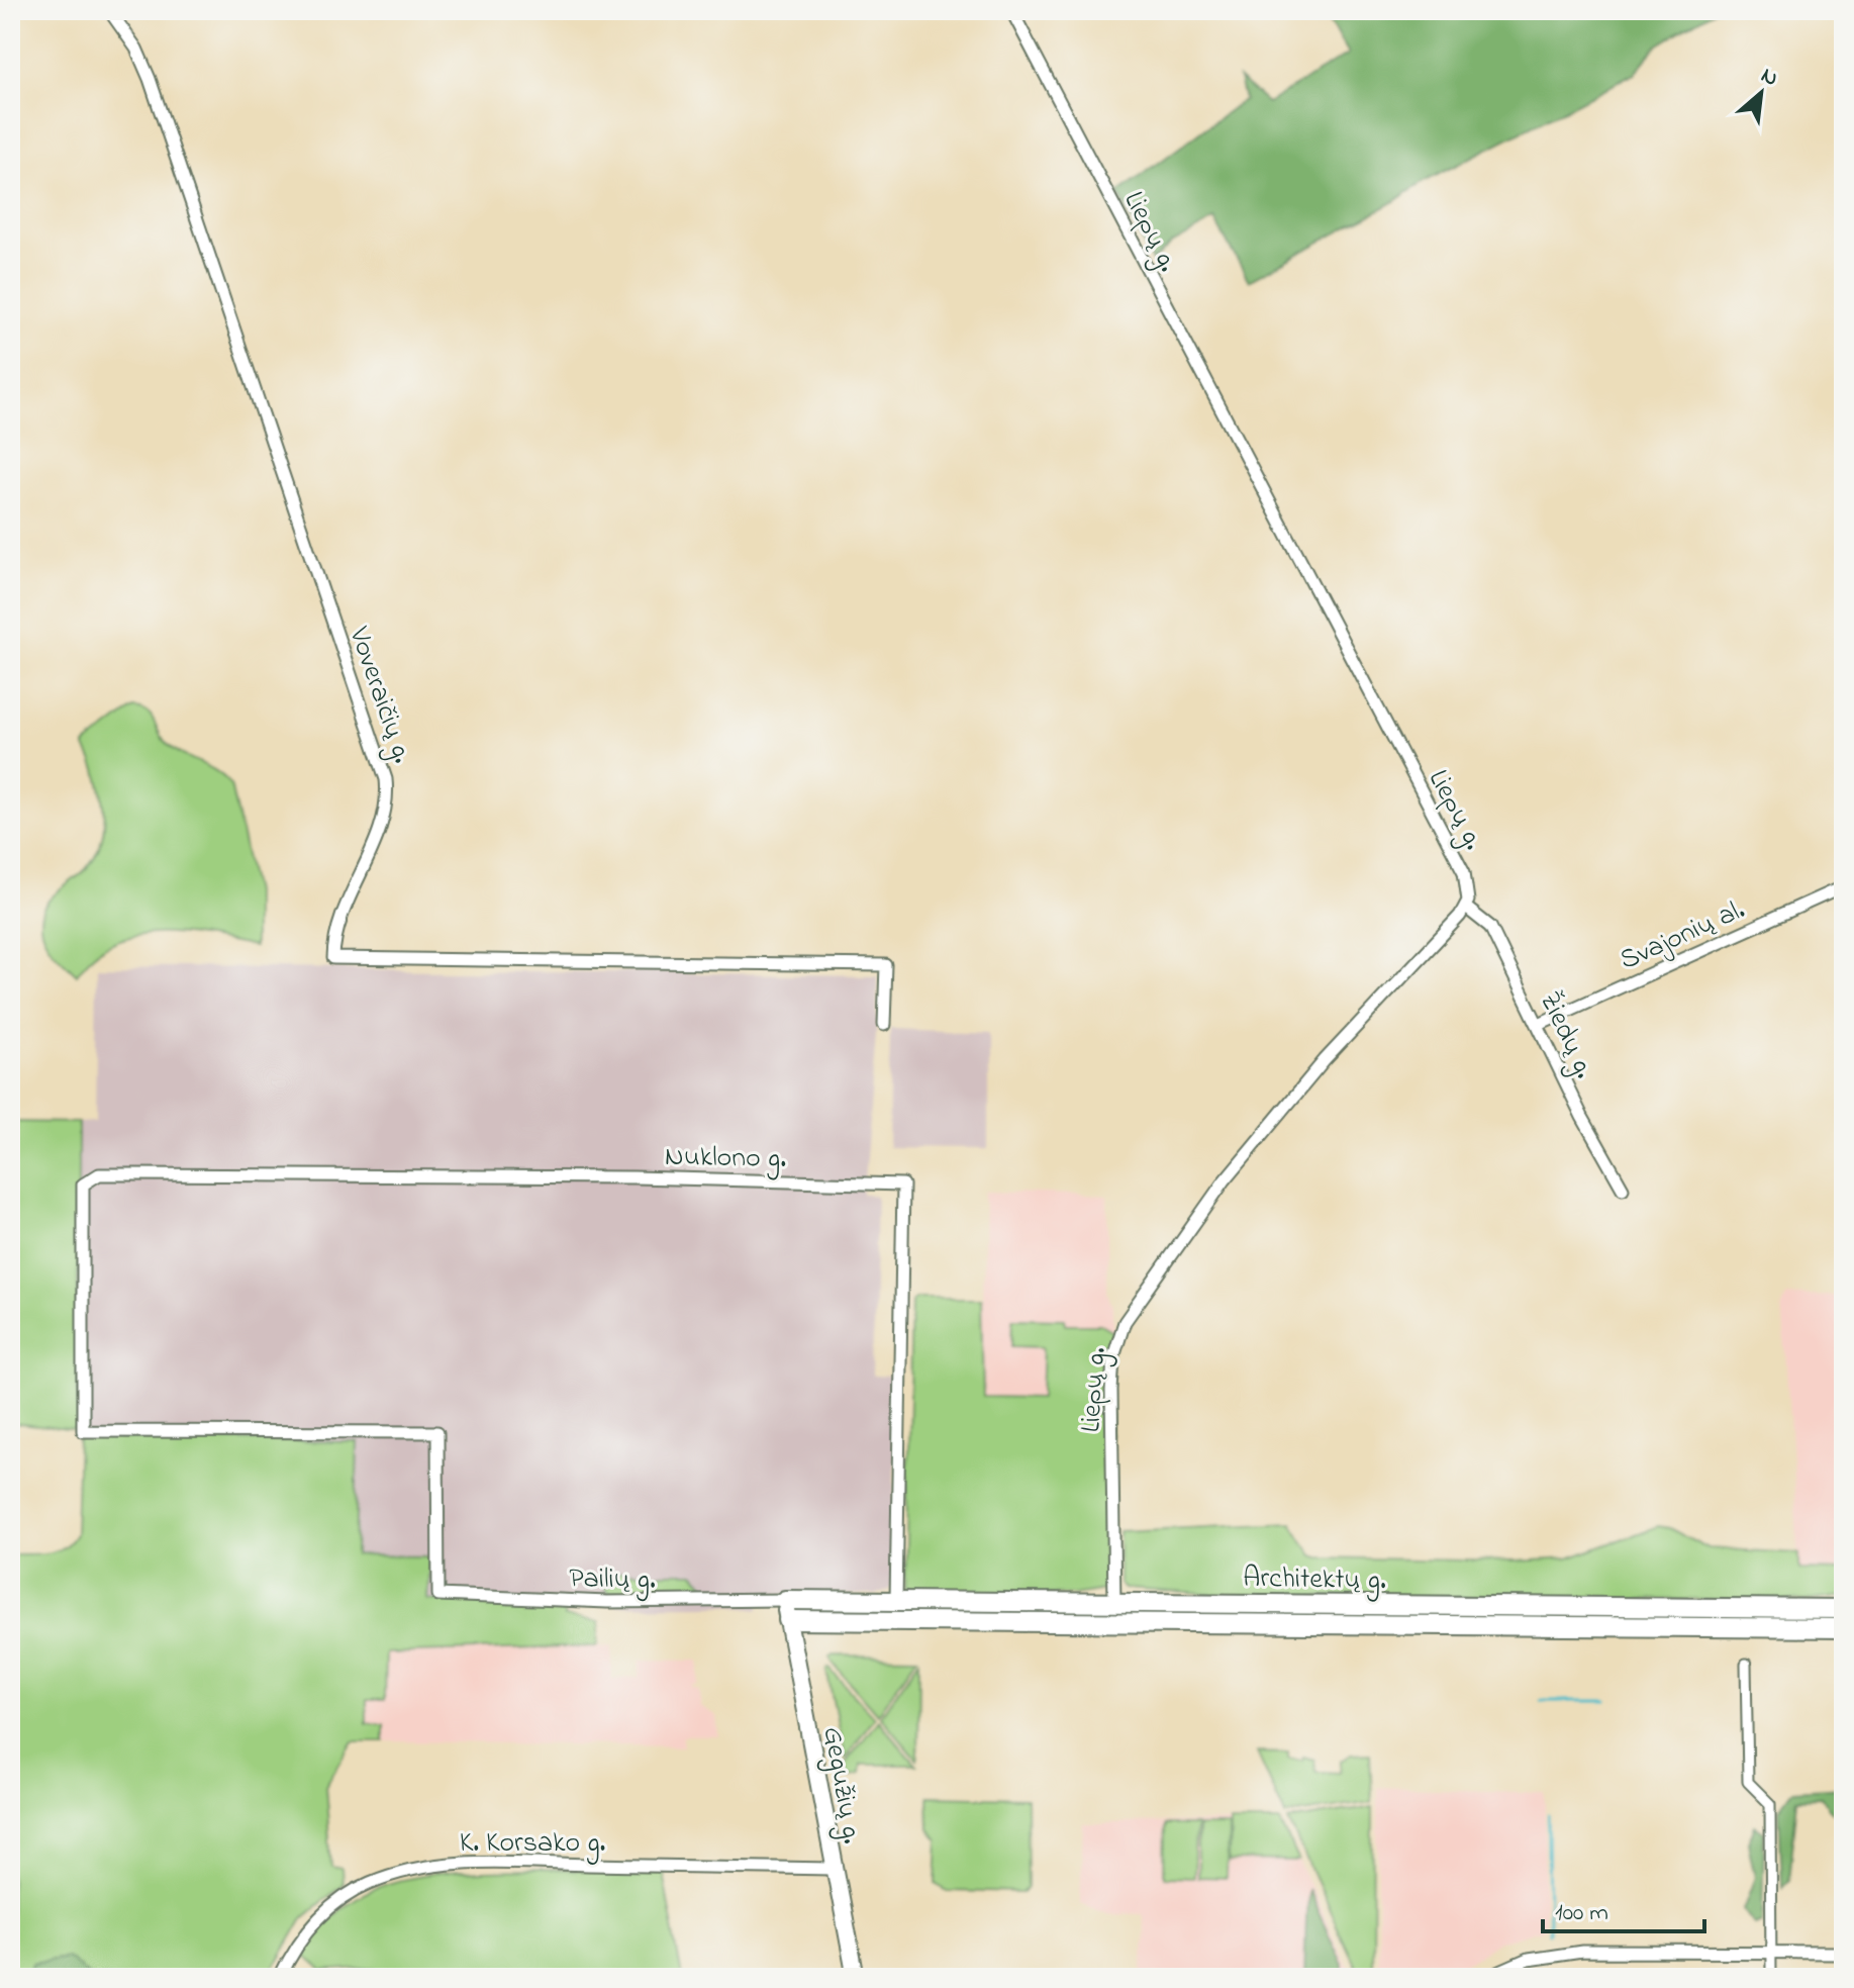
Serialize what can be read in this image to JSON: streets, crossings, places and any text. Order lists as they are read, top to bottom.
{
  "streets": {
    "main road": ["Architektų g.", "Gegužių g."],
    "street": [
      "Liepų g.",
      "Voveraičių g.",
      "Svajonių al.",
      "Žiedų g.",
      "Nuklono g.",
      "Pailių g.",
      "K. Korsako g."
    ]
  },
  "crossings": [
    ["Liepų g.", "Žiedų g."],
    ["Liepų g.", "Architektų g."],
    ["Svajonių al.", "Žiedų g."],
    ["Nuklono g.", "Pailių g."],
    ["Nuklono g.", "Architektų g."],
    ["Pailių g.", "Architektų g."],
    ["Pailių g.", "Gegužių g."],
    ["Architektų g.", "Gegužių g."],
    ["Gegužių g.", "K. Korsako g."]
  ],
  "scale_bar": "100 m",
  "north": "top right"
}
